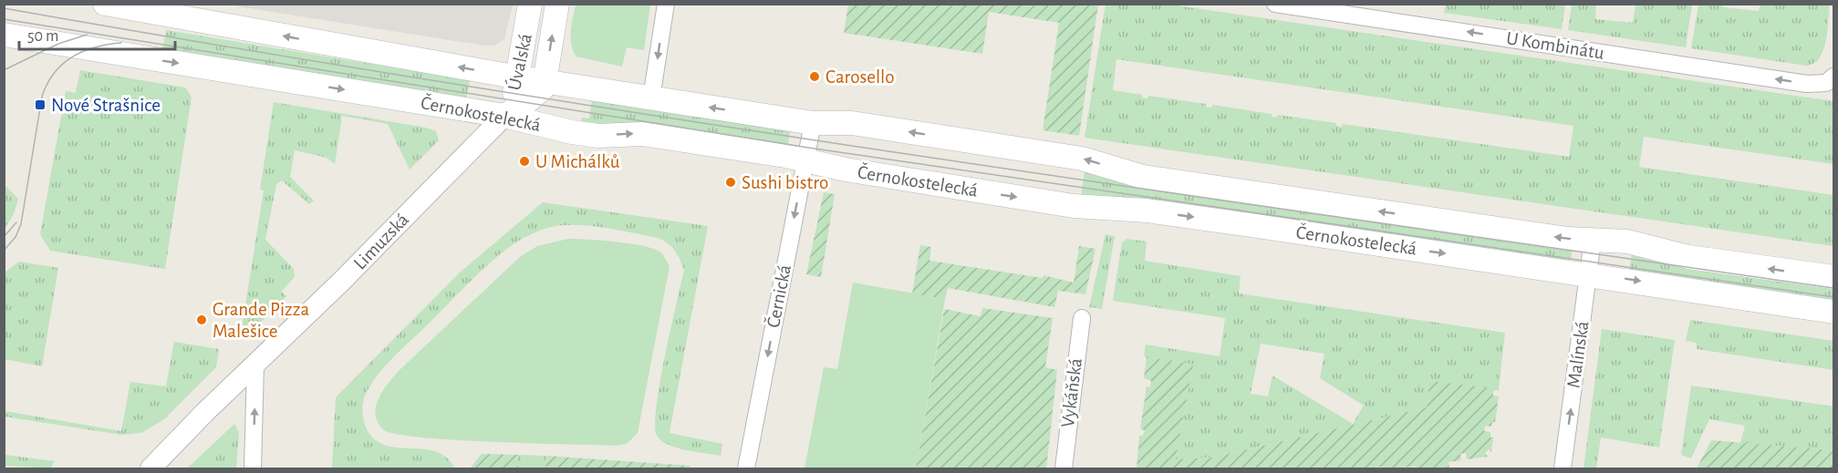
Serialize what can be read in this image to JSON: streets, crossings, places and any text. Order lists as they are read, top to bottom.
{
  "streets": {
    "main road": ["Úvalská", "Černokostelecká"],
    "street": [
      "U Kombinátu",
      "Limuzská",
      "Černická",
      "Malínská",
      "Vykáňská"
    ]
  },
  "crossings": [
    ["Úvalská", "Černokostelecká"],
    ["Úvalská", "Limuzská"],
    ["Černokostelecká", "Limuzská"],
    ["Černokostelecká", "Černická"],
    ["Černokostelecká", "Malínská"]
  ],
  "one_way": ["U Kombinátu", "Černická", "Malínská"],
  "places": {
    "other": [
      "Carosello",
      "U Michálků",
      "Sushi bistro",
      "Grande Pizza Malešice"
    ],
    "transit": ["Nové Strašnice"]
  },
  "scale_bar": "50 m"
}
